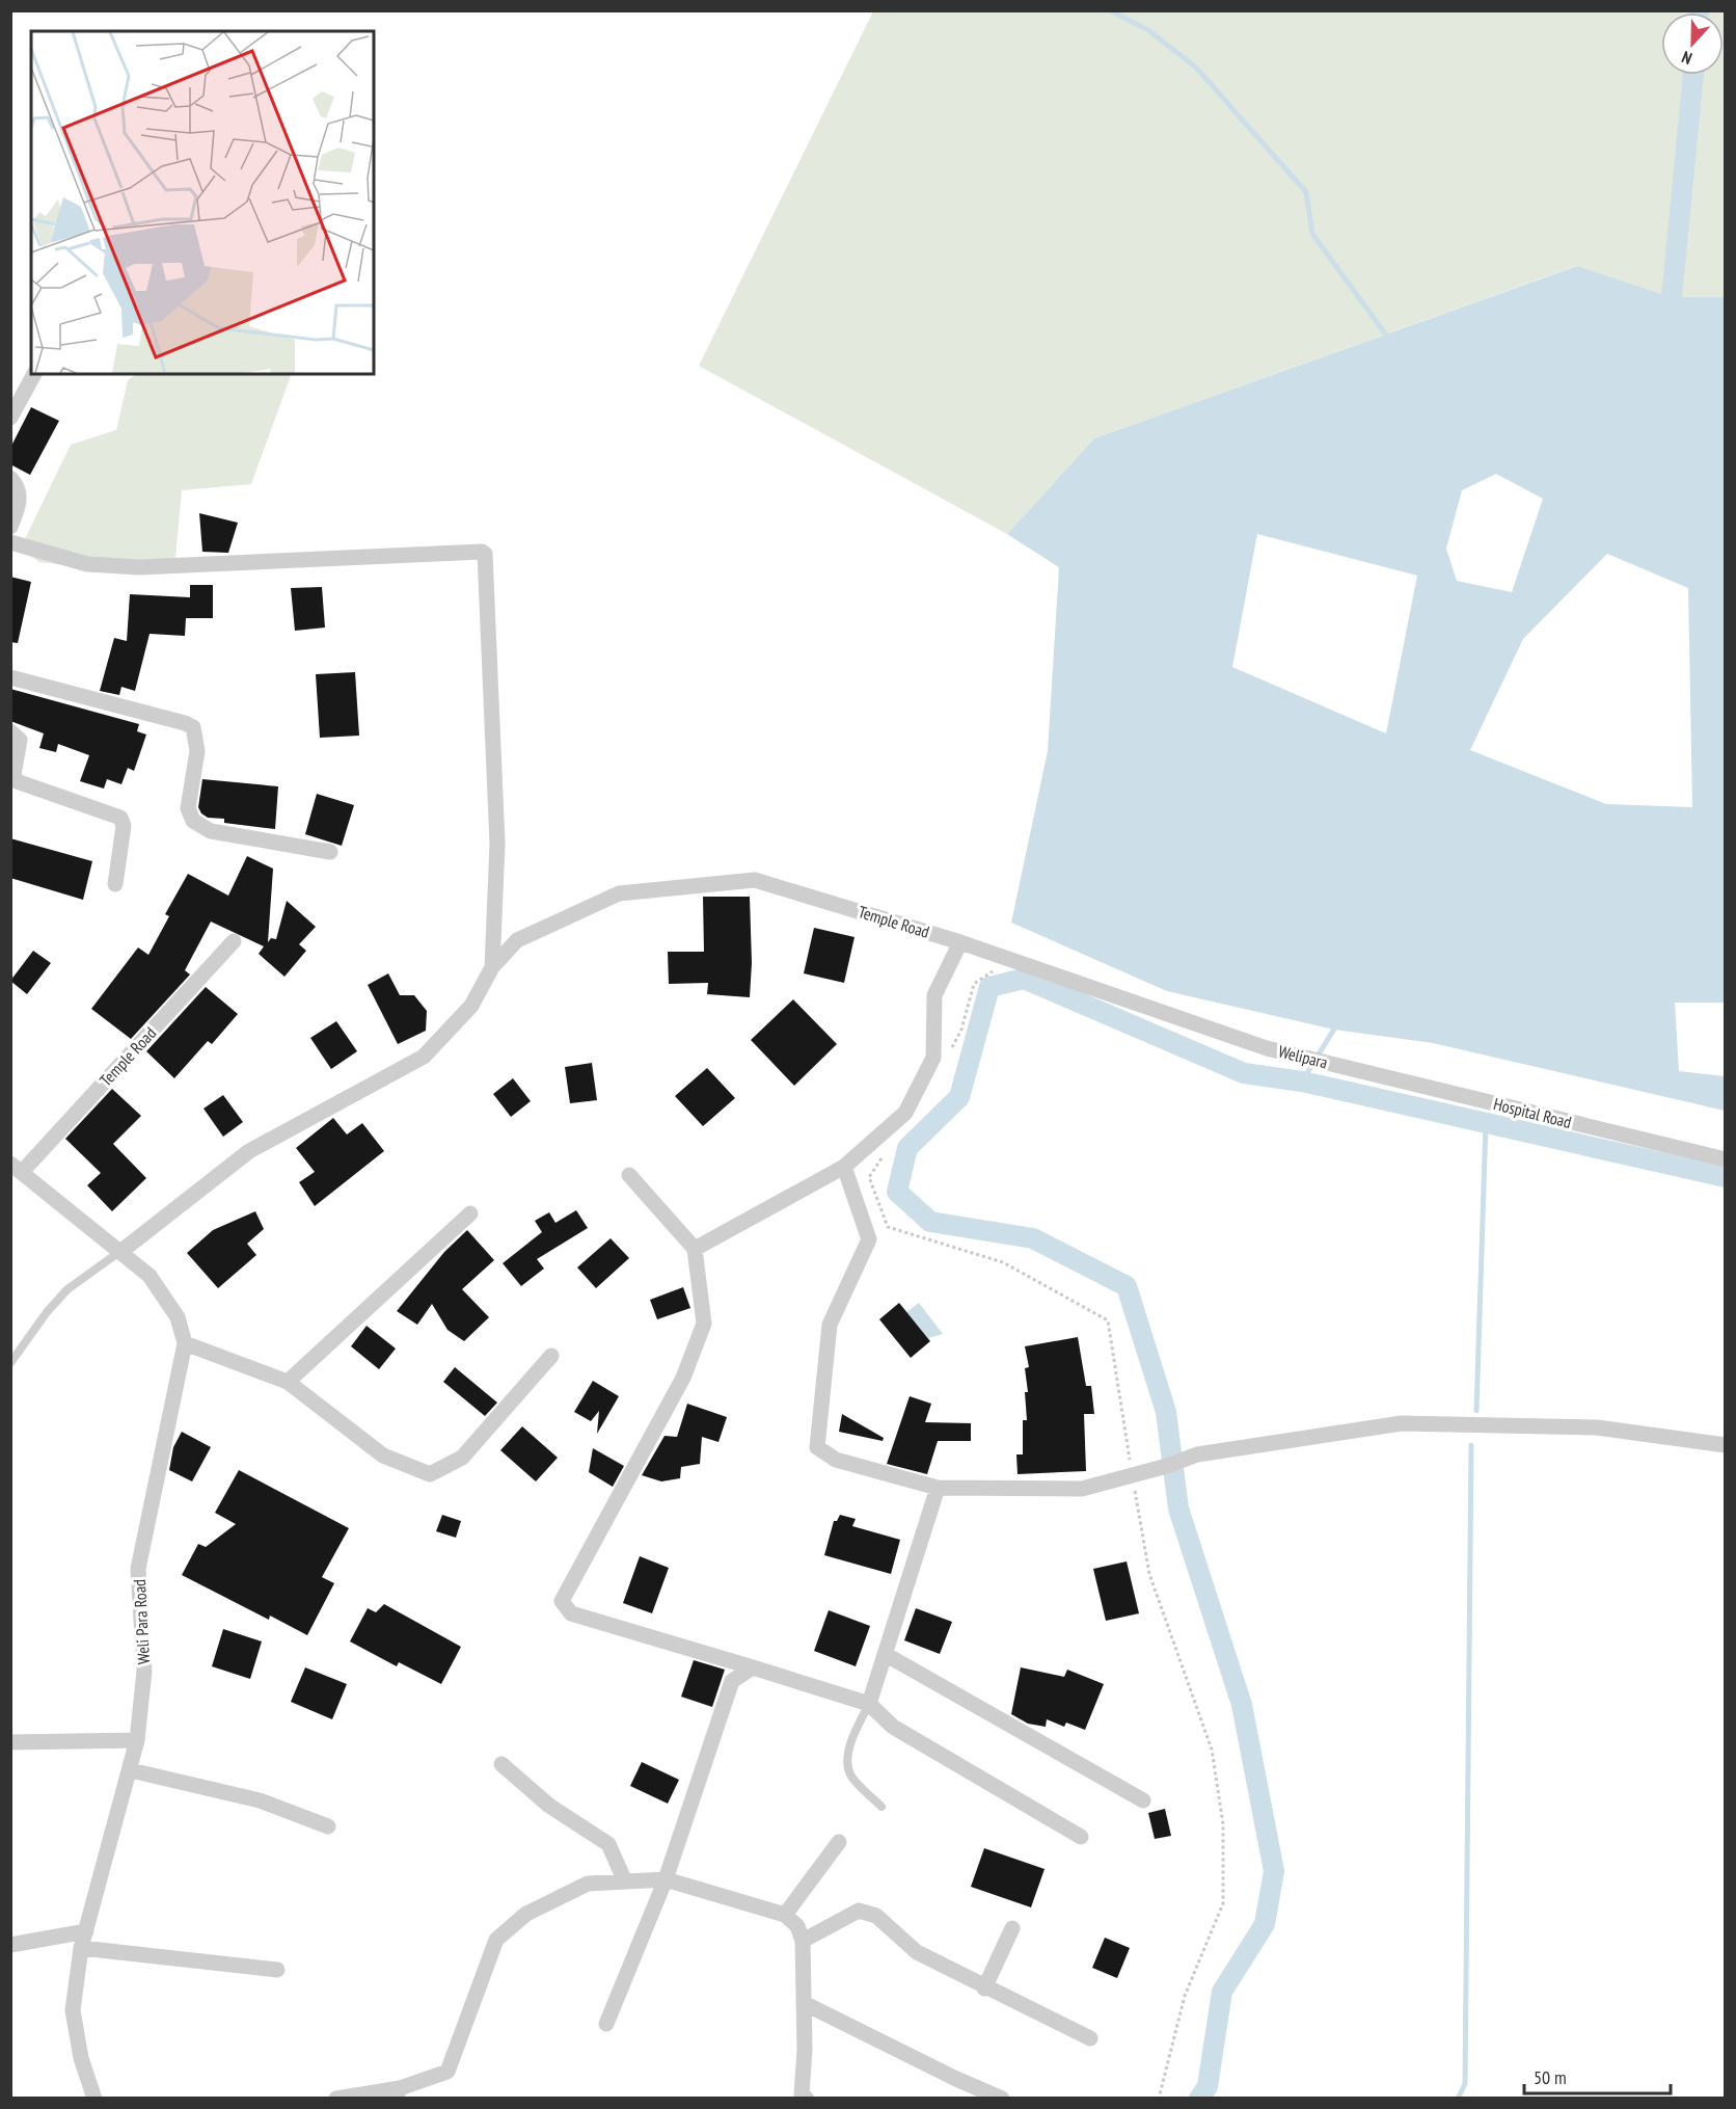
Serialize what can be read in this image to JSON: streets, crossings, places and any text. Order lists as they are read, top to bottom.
{
  "streets": {
    "street": [
      "Temple Road",
      "Welipara",
      "Hospital Road",
      "Weli Para Road"
    ]
  },
  "crossings": [
    ["Temple Road", "Welipara"],
    ["Temple Road", "Weli Para Road"],
    ["Welipara", "Hospital Road"]
  ],
  "scale_bar": "50 m",
  "north": "bottom"
}
